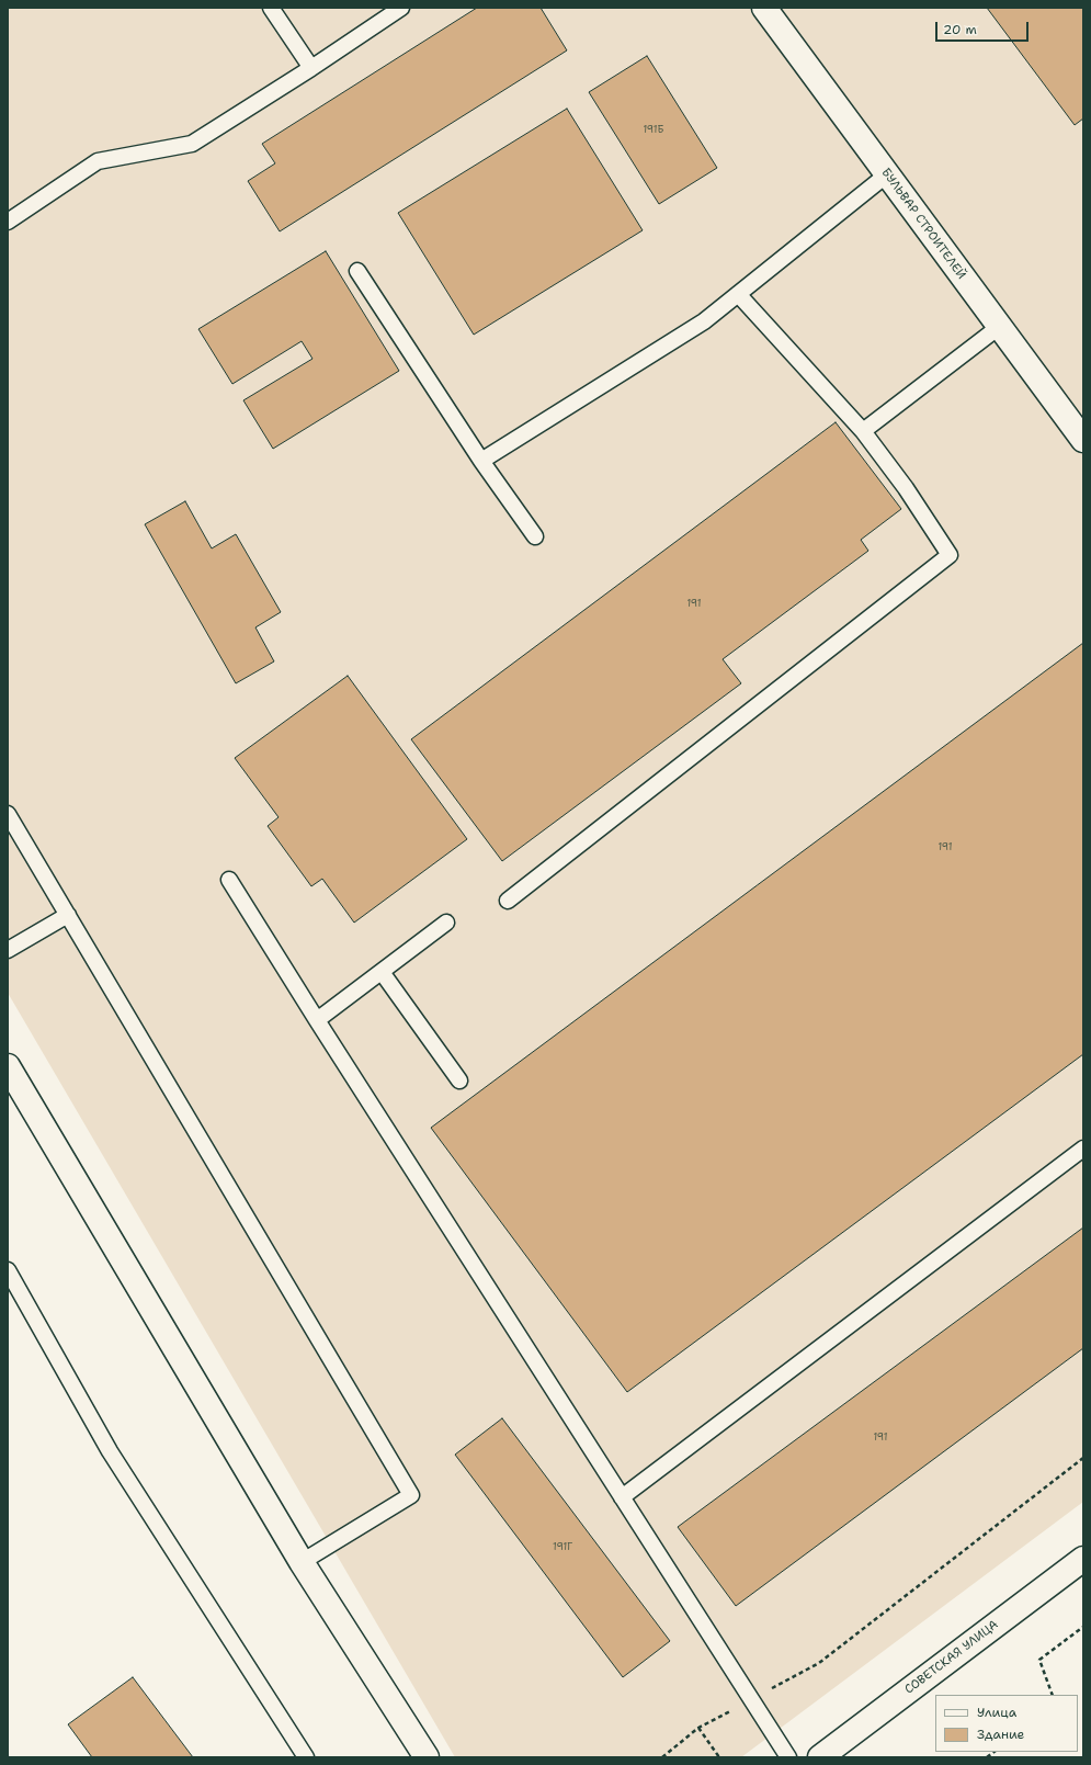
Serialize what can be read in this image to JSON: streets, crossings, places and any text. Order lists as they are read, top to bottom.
{
  "streets": {
    "street": ["БУЛЬВАР СТРОИТЕЛЕЙ", "СОВЕТСКАЯ УЛИЦА"]
  },
  "house_numbers": [
    "191Б",
    "191",
    "191",
    "191",
    "191Г"
  ],
  "legend": ["Улица", "Здание"],
  "scale_bar": "20 m"
}
